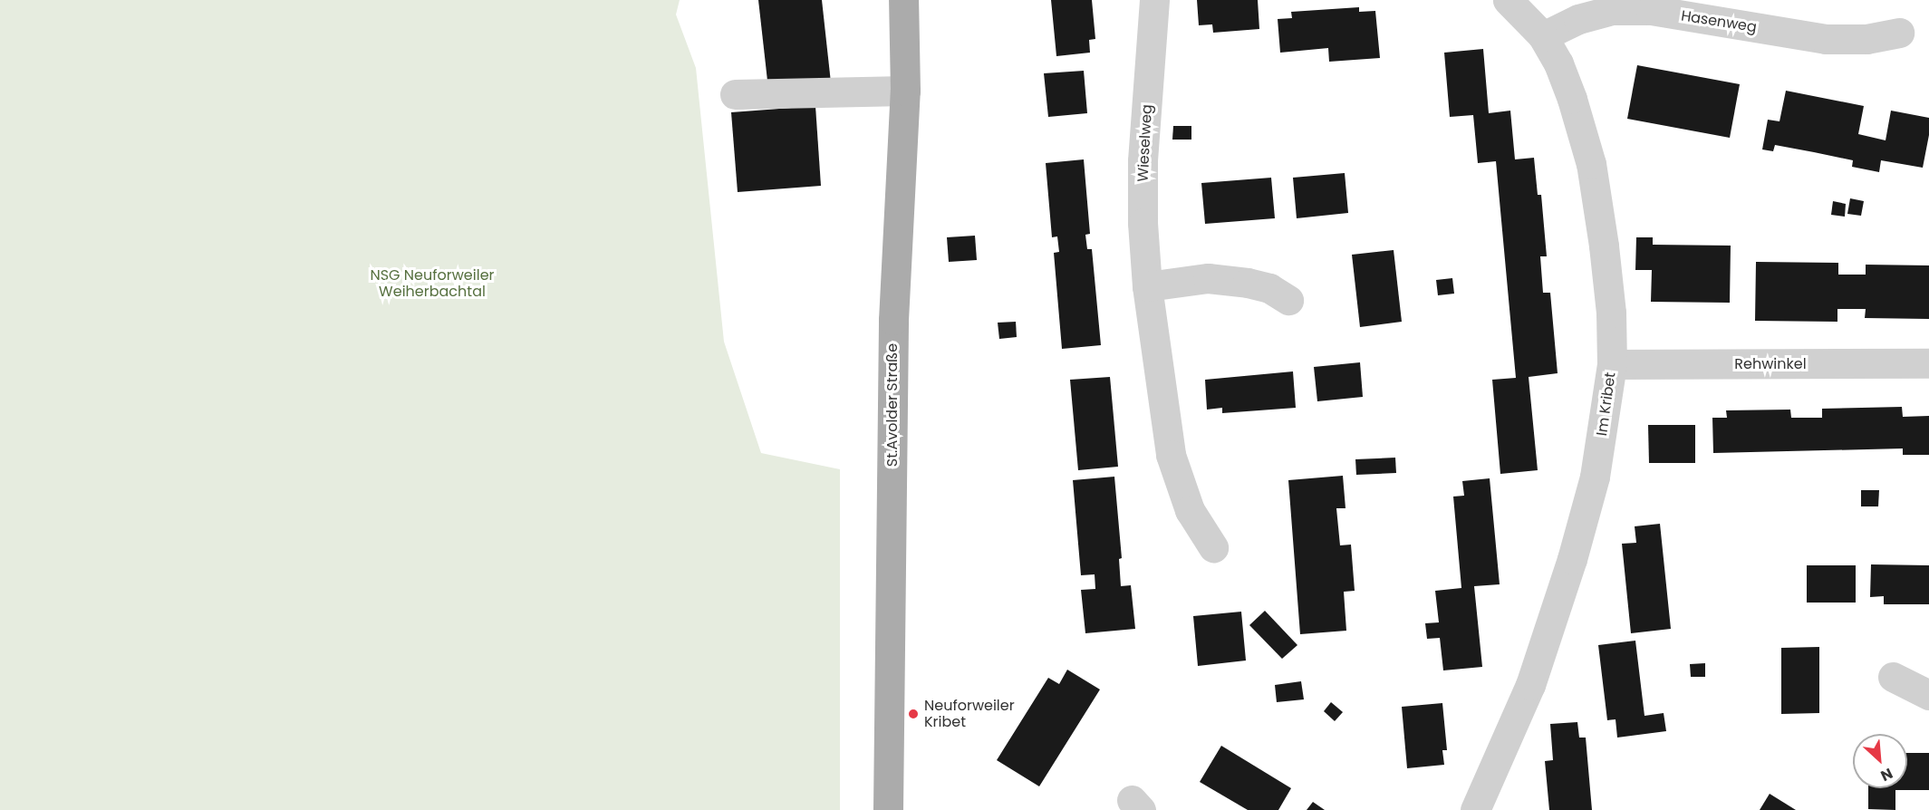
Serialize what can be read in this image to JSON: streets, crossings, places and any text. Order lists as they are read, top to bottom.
{
  "streets": {
    "main road": ["St.Avolder Straße"],
    "street": [
      "Hasenweg",
      "Wieselweg",
      "Rehwinkel",
      "Im Kribet"
    ]
  },
  "crossings": [
    ["Hasenweg", "Im Kribet"],
    ["Rehwinkel", "Im Kribet"]
  ],
  "parks": ["NSG Neuforweiler Weiherbachtal"],
  "places": ["Neuforweiler Kribet"],
  "north": "bottom right"
}
